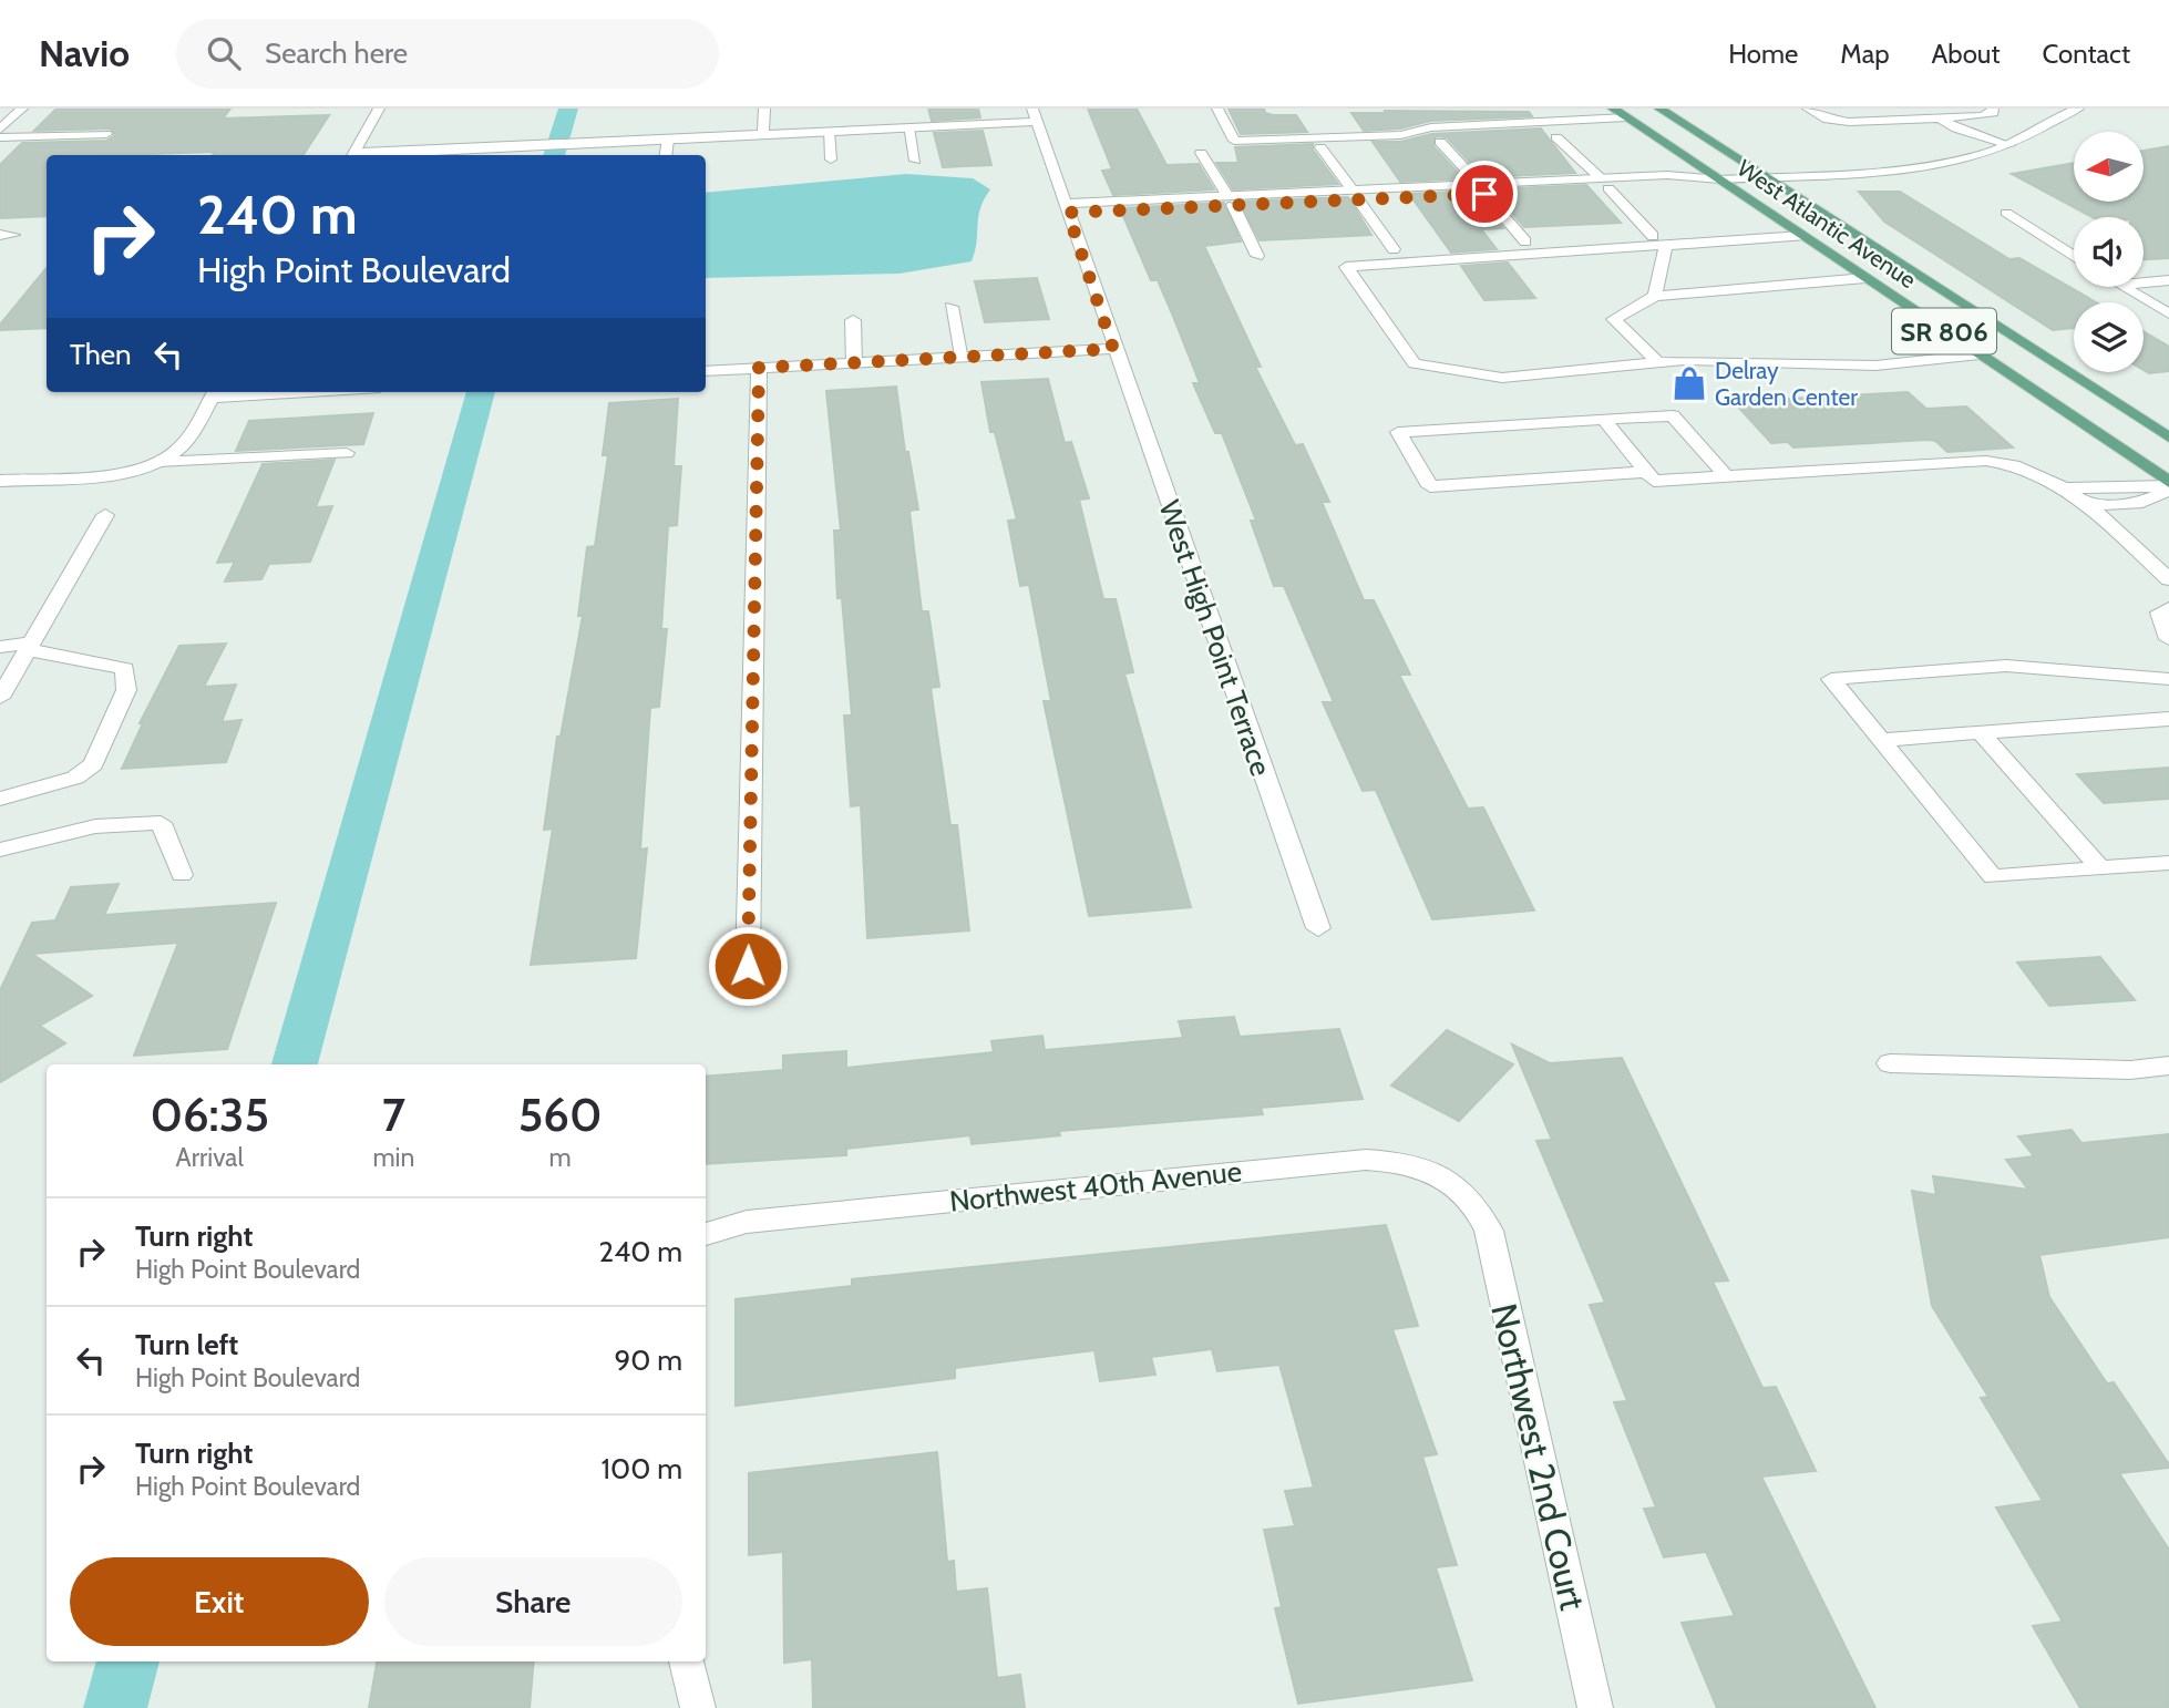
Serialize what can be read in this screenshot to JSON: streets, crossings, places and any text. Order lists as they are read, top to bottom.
{
  "streets": {
    "main road": ["West Atlantic Avenue", "SR 806"],
    "street": ["West High Point Terrace", "Northwest 40th Avenue", "Northwest 2nd Court"]
  },
  "crossings": [
    ["Northwest 40th Avenue", "Northwest 2nd Court"]
  ],
  "places": {
    "shop": ["Delray Garden Center"]
  },
  "north": "left",
  "page": {
    "header": "Navio",
    "search": "Search here",
    "nav": [
      "Home",
      "Map",
      "About",
      "Contact"
    ],
    "turn": ["240 m", "High Point Boulevard"],
    "then": "Then",
    "eta": [
      "06:35",
      "Arrival",
      "7",
      "min",
      "560",
      "m"
    ],
    "list": [
      {
        "name": "Turn right",
        "note": "High Point Boulevard",
        "value": "240 m"
      },
      {
        "name": "Turn left",
        "note": "High Point Boulevard",
        "value": "90 m"
      },
      {
        "name": "Turn right",
        "note": "High Point Boulevard",
        "value": "100 m"
      }
    ],
    "buttons": ["Exit", "Share"]
  }
}
